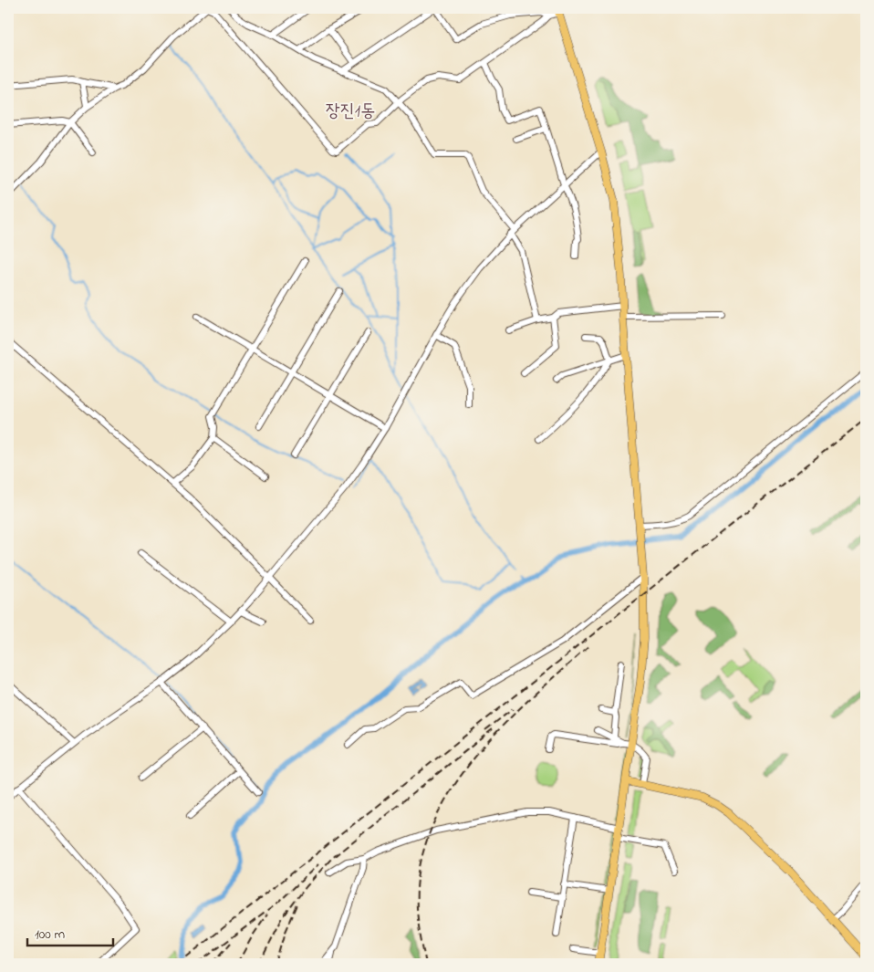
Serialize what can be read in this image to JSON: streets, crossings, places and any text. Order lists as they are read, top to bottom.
{
  "districts": ["장진1동"],
  "scale_bar": "100 m"
}
